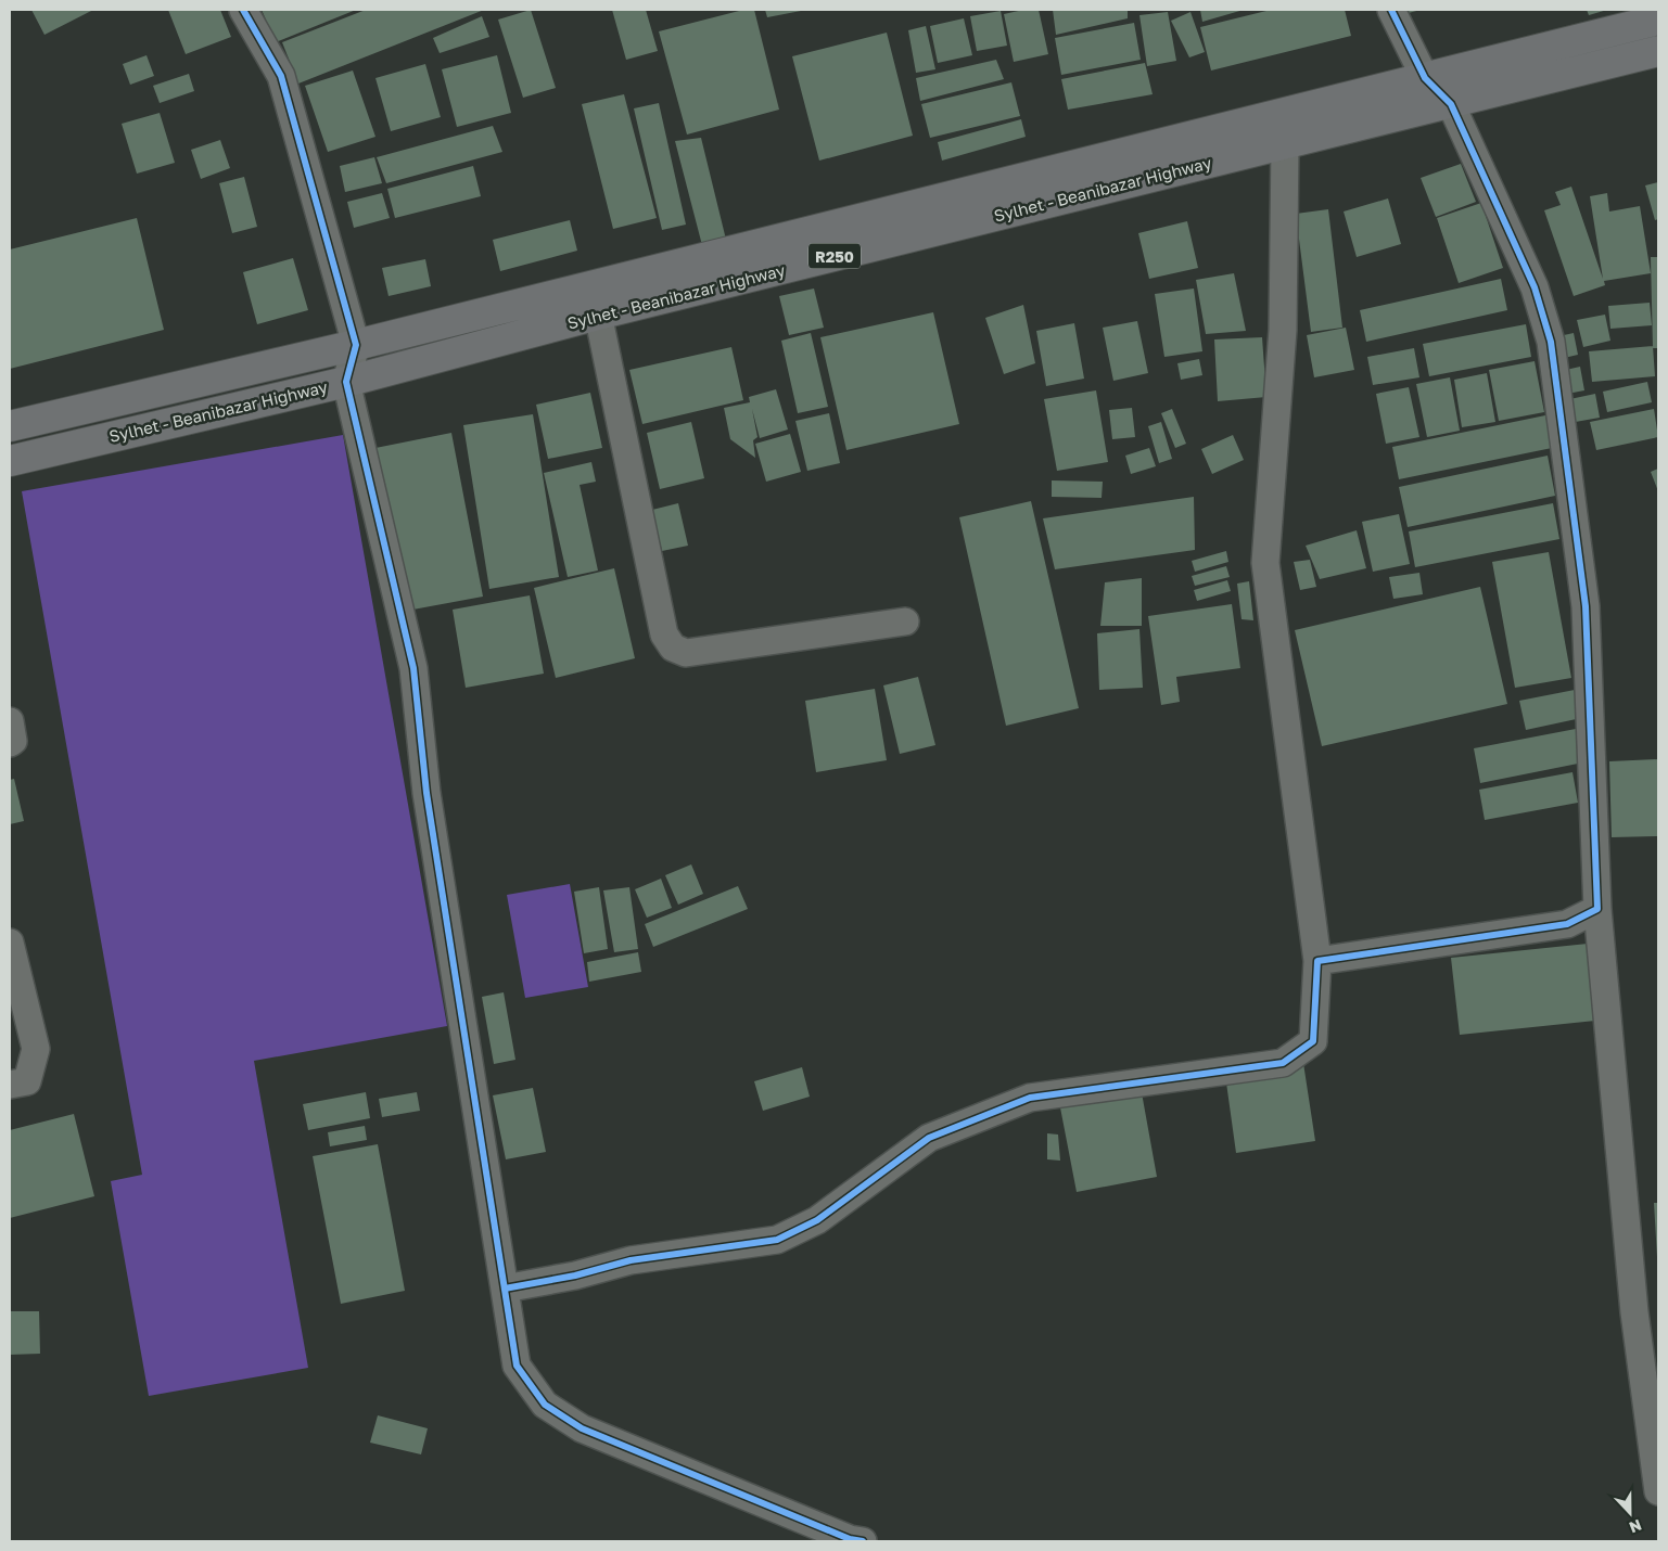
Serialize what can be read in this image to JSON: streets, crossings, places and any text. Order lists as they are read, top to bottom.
{
  "streets": {
    "main road": ["Sylhet - Beanibazar Highway", "R250"]
  },
  "north": "bottom"
}
